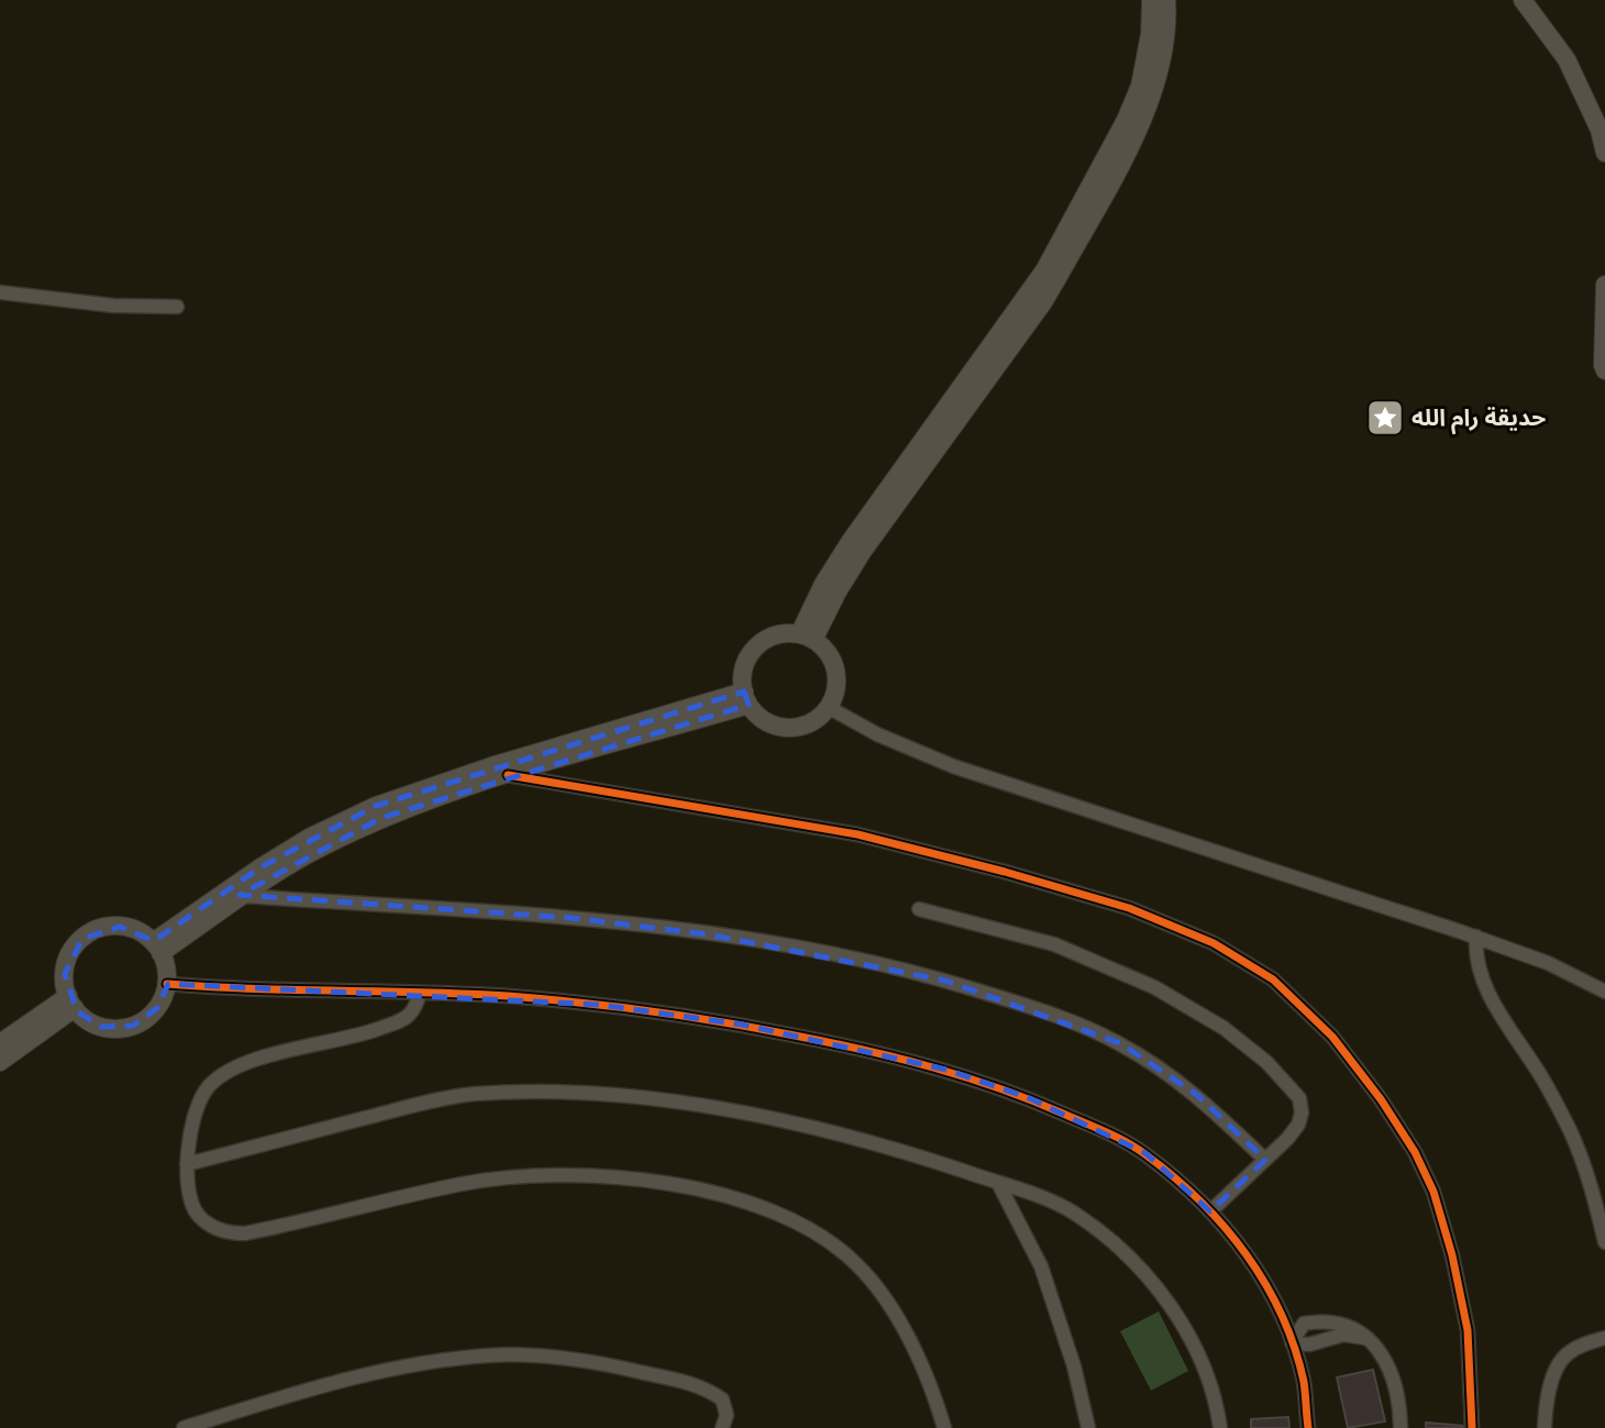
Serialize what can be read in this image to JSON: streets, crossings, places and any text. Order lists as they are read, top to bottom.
{
  "places": {
    "place": ["حديقة رام الله"]
  }
}
